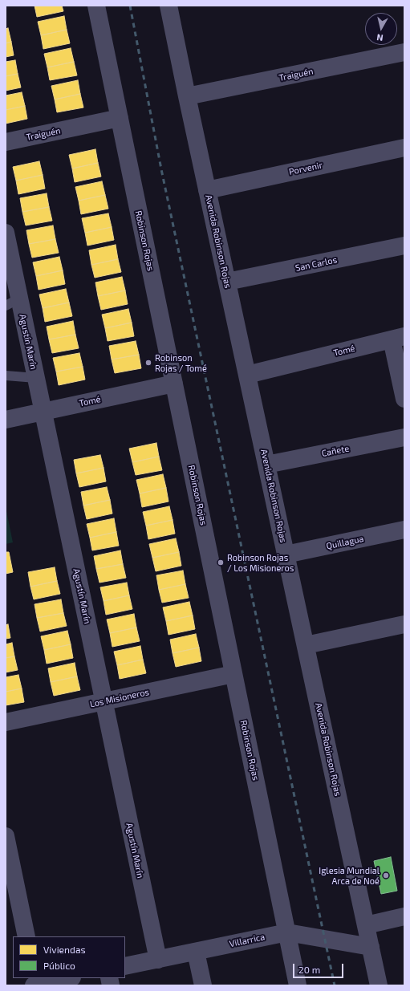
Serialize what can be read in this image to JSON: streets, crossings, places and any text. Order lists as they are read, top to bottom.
{
  "streets": {
    "street": [
      "Traiguén",
      "Porvenir",
      "Robinson Rojas",
      "Avenida Robinson Rojas",
      "San Carlos",
      "Agustín Marín",
      "Tomé",
      "Cañete",
      "Quillagua",
      "Los Misioneros",
      "Villarrica"
    ]
  },
  "crossings": [
    ["Traiguén", "Robinson Rojas"],
    ["Traiguén", "Avenida Robinson Rojas"],
    ["Porvenir", "Avenida Robinson Rojas"],
    ["Robinson Rojas", "Tomé"],
    ["Robinson Rojas", "Los Misioneros"],
    ["Robinson Rojas", "Villarrica"],
    ["Avenida Robinson Rojas", "San Carlos"],
    ["Avenida Robinson Rojas", "Tomé"],
    ["Avenida Robinson Rojas", "Cañete"],
    ["Avenida Robinson Rojas", "Quillagua"],
    ["Avenida Robinson Rojas", "Villarrica"],
    ["Agustín Marín", "Tomé"],
    ["Agustín Marín", "Los Misioneros"],
    ["Agustín Marín", "Villarrica"]
  ],
  "places": ["Robinson Rojas / Tomé", "Robinson Rojas / Los Misioneros", "Iglesia Mundial Arca de Noé"],
  "legend": ["Viviendas", "Público"],
  "scale_bar": "20 m",
  "north": "bottom"
}
